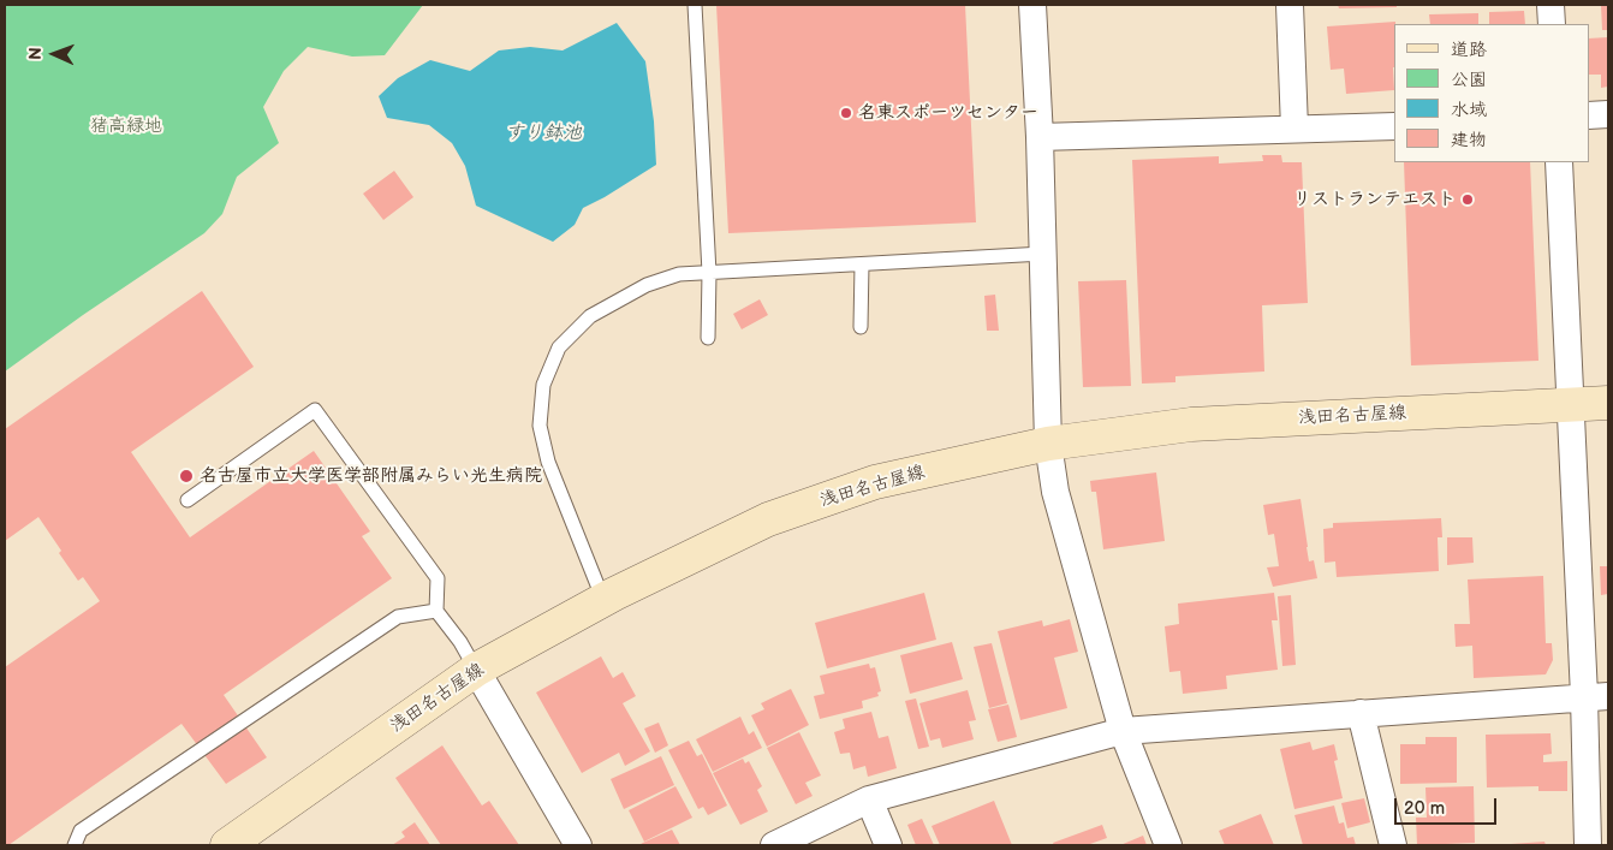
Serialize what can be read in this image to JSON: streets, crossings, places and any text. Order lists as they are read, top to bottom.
{
  "streets": {
    "main road": ["浅田名古屋線"]
  },
  "water": ["すり鉢池"],
  "parks": ["猪高緑地"],
  "places": ["名東スポーツセンター", "リストランテエスト", "名古屋市立大学医学部附属みらい光生病院"],
  "legend": [
    "道路",
    "公園",
    "水域",
    "建物"
  ],
  "scale_bar": "20 m",
  "north": "left"
}
